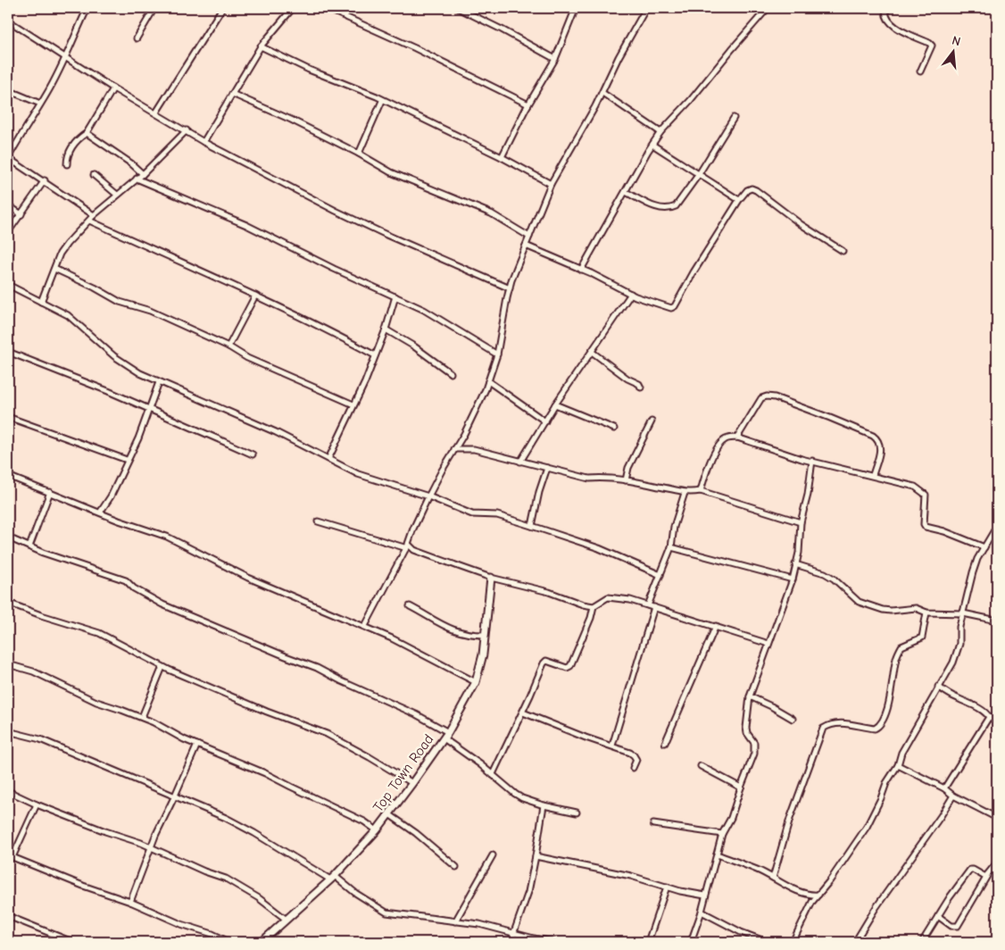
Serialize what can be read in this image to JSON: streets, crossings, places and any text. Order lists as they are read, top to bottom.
{
  "streets": {
    "street": ["Top Town Road"]
  },
  "north": "top"
}
